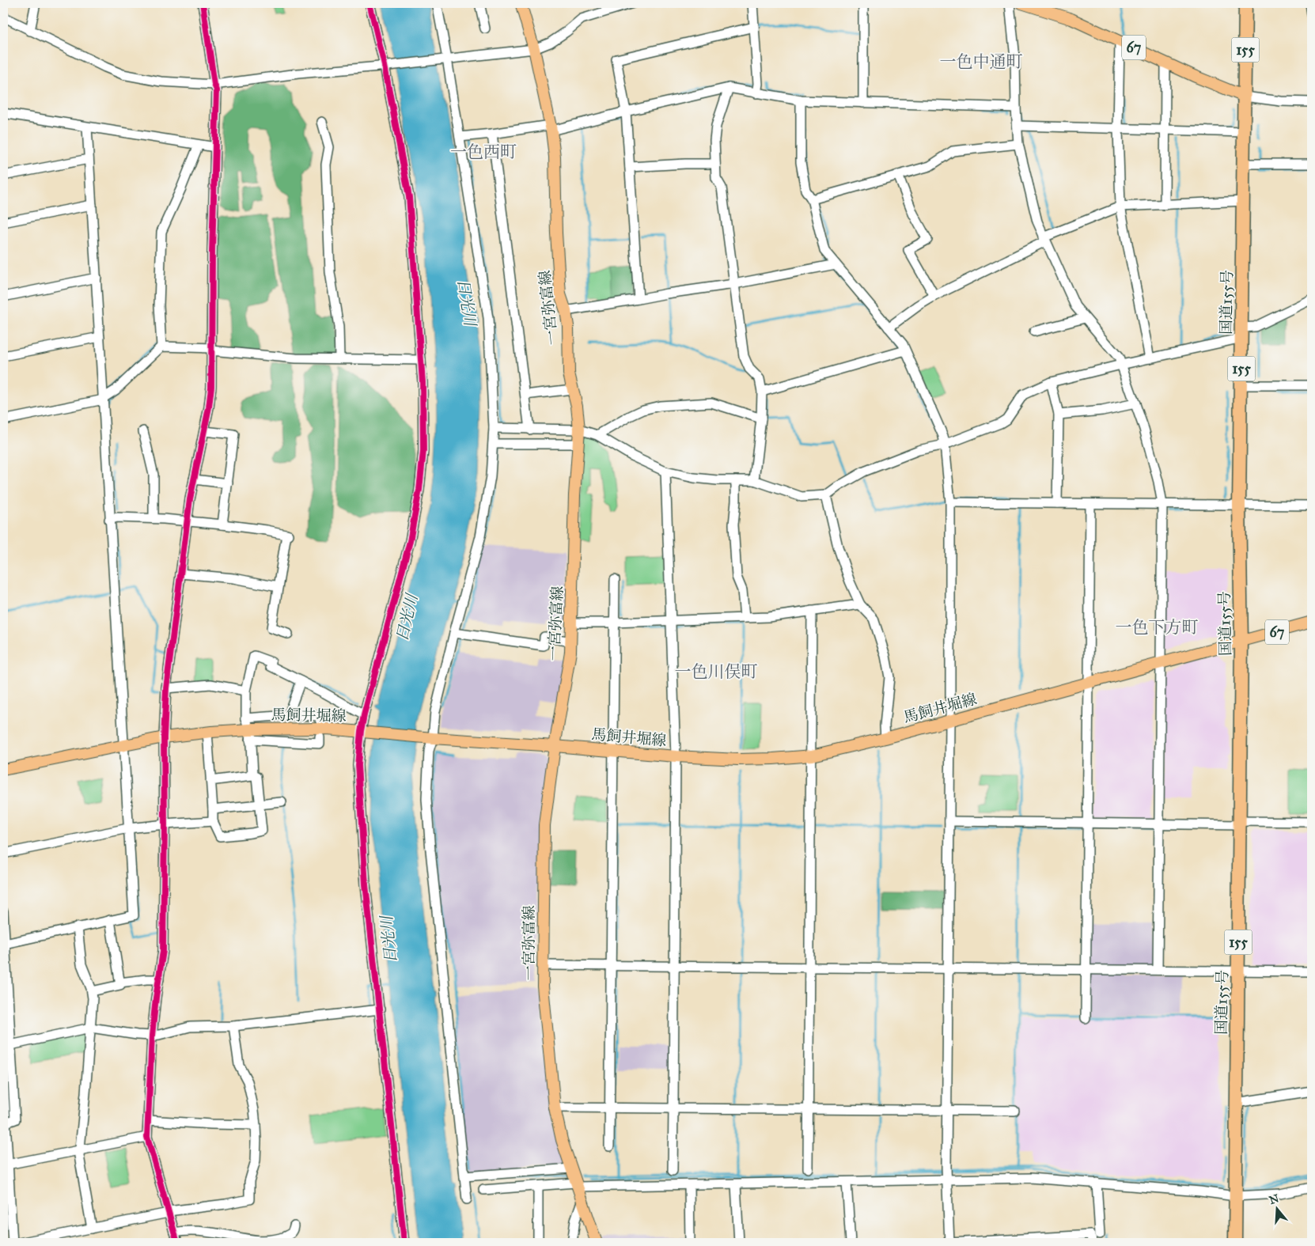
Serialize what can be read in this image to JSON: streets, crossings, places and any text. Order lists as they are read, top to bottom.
{
  "streets": {
    "highway": ["155", "国道155号"],
    "main road": ["67", "一宮弥富線", "馬飼井堀線"]
  },
  "crossings": [
    ["67", "国道155号"],
    ["67", "馬飼井堀線"],
    ["国道155号", "馬飼井堀線"],
    ["一宮弥富線", "馬飼井堀線"]
  ],
  "districts": [
    "一色中通町",
    "一色西町",
    "一色下方町",
    "一色川俣町"
  ],
  "water": ["日光川"],
  "north": "top"
}
